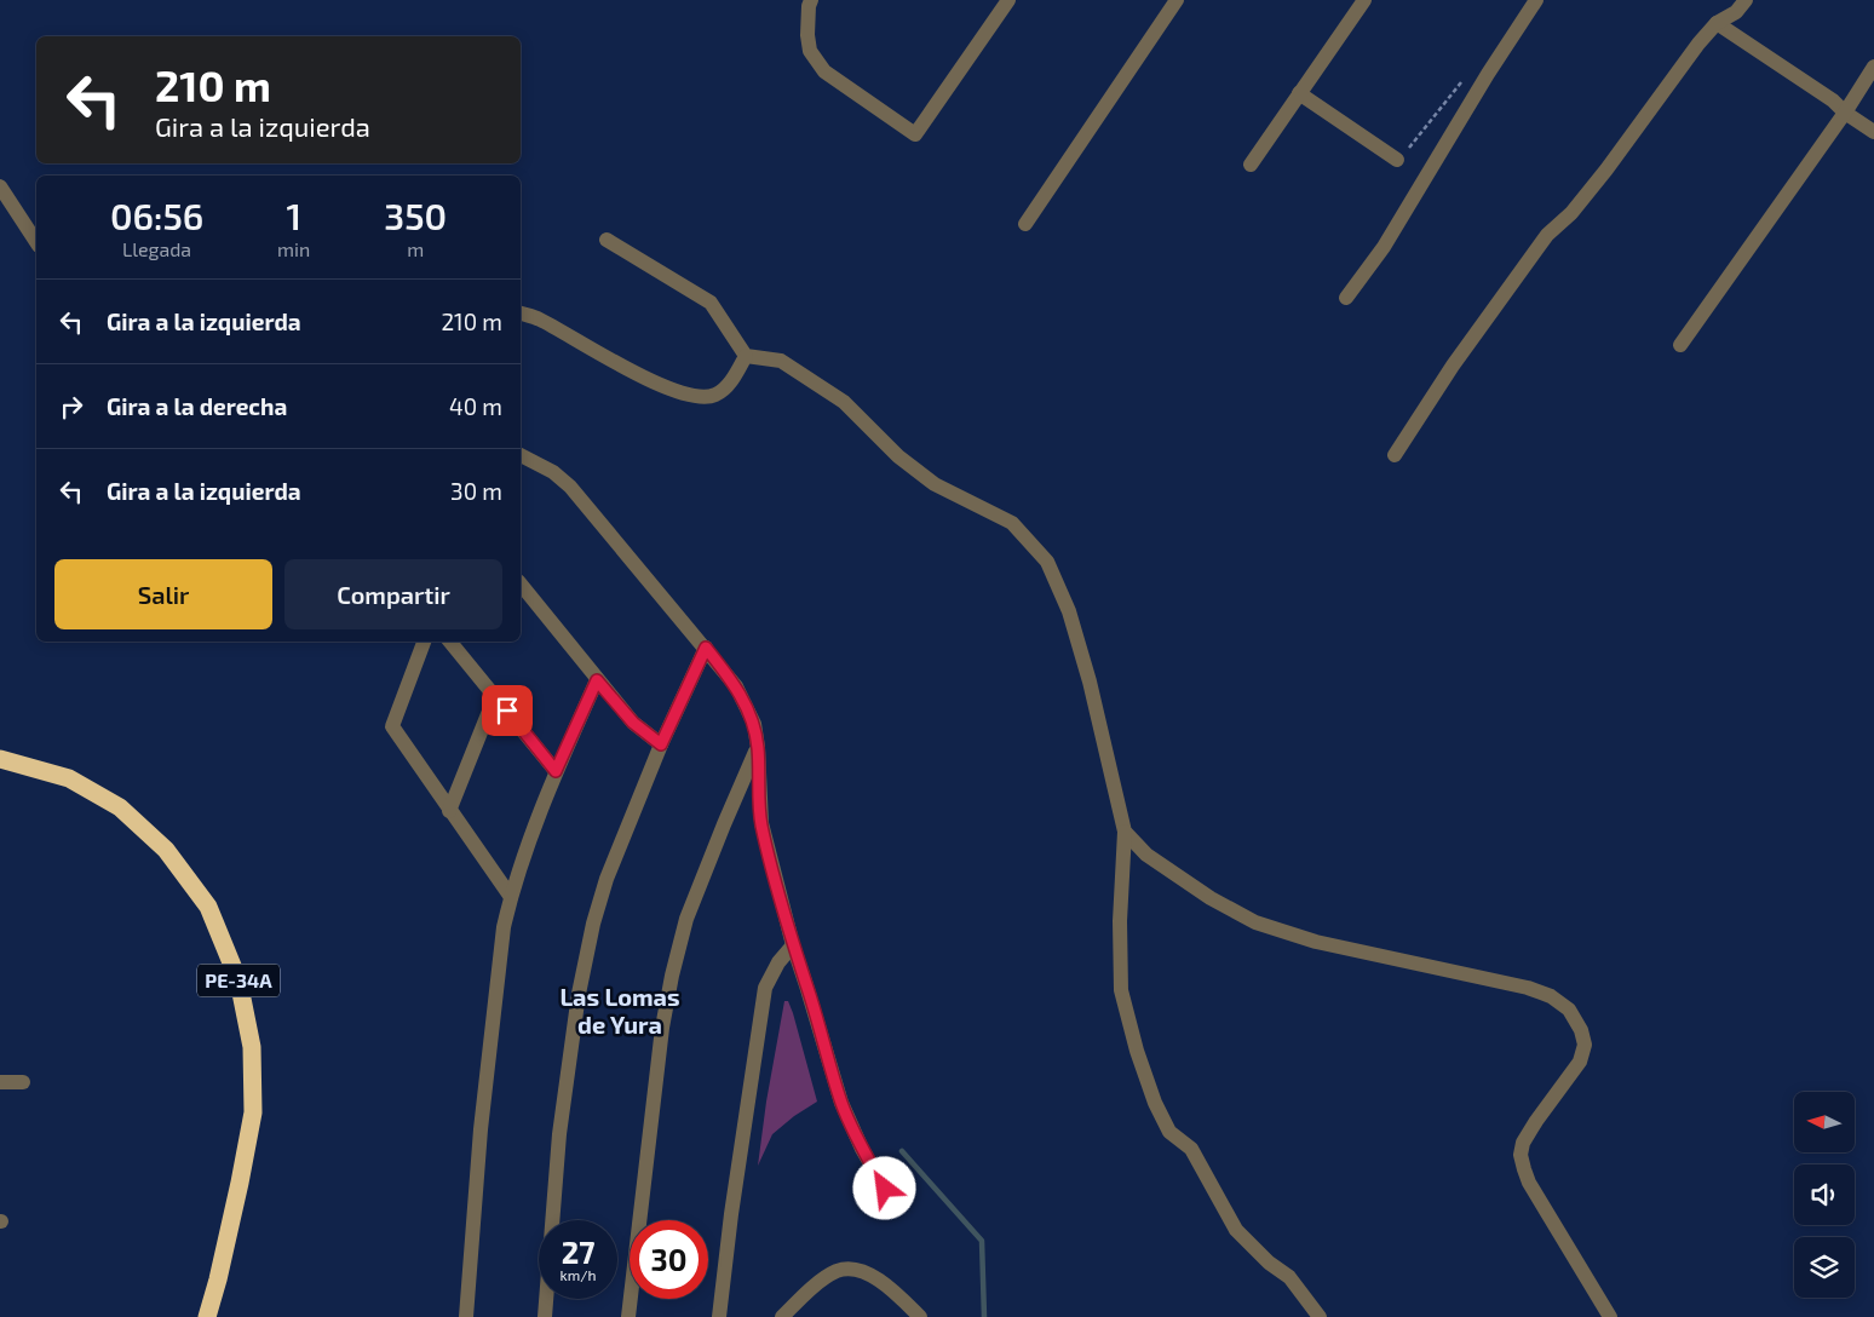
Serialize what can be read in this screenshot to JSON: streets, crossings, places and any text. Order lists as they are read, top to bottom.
{
  "streets": {
    "highway": ["PE-34A"]
  },
  "districts": ["Las Lomas de Yura"],
  "north": "left",
  "page": {
    "turn": ["210 m", "Gira a la izquierda"],
    "eta": [
      "06:56",
      "Llegada",
      "1",
      "min",
      "350",
      "m"
    ],
    "list": [
      {
        "name": "Gira a la izquierda",
        "value": "210 m"
      },
      {
        "name": "Gira a la derecha",
        "value": "40 m"
      },
      {
        "name": "Gira a la izquierda",
        "value": "30 m"
      }
    ],
    "buttons": ["Salir", "Compartir"],
    "speed": "27 km/h",
    "limit": "30"
  }
}
